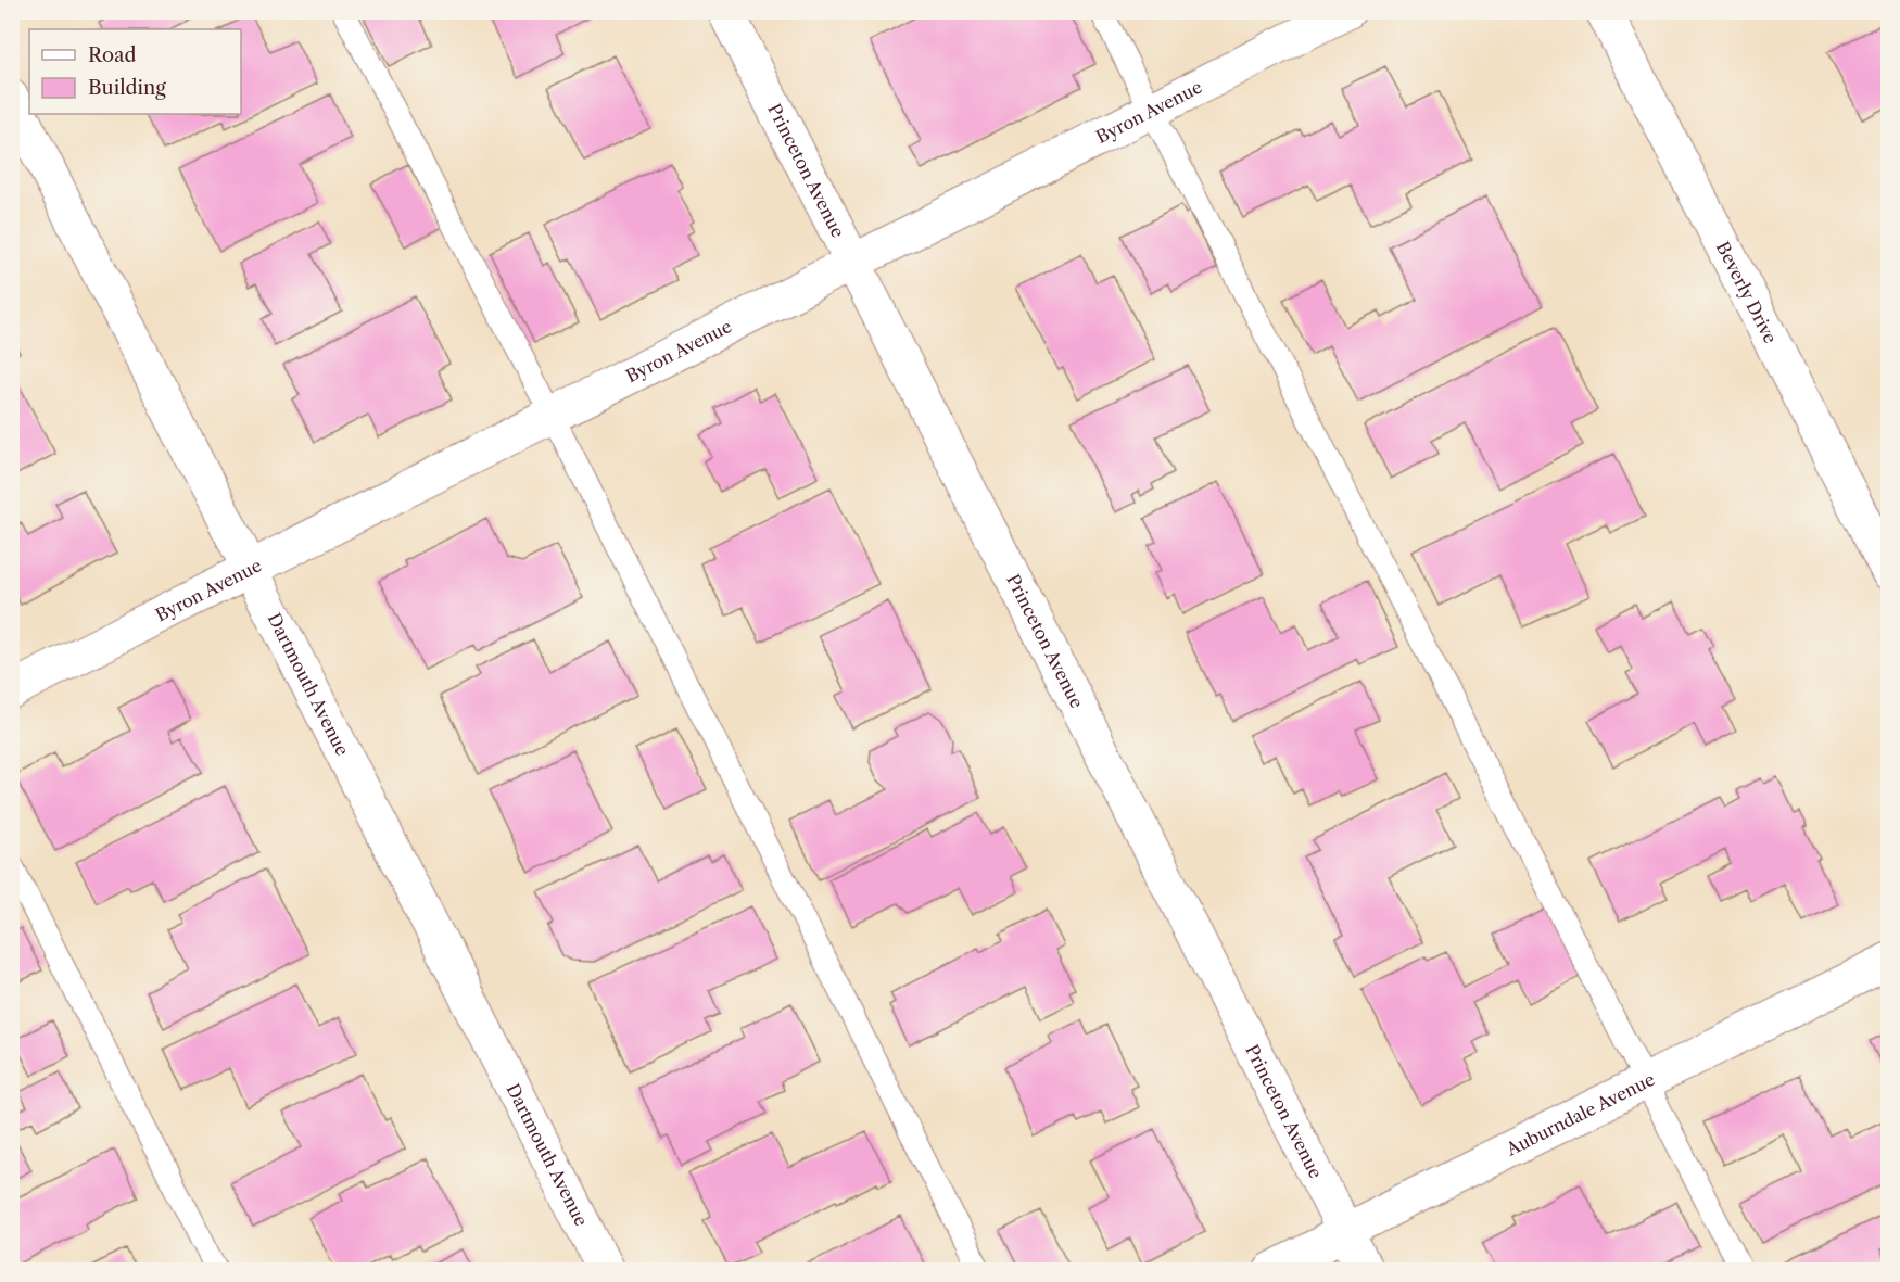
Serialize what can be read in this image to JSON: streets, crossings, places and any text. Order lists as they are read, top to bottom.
{
  "streets": {
    "street": [
      "Byron Avenue",
      "Princeton Avenue",
      "Beverly Drive",
      "Dartmouth Avenue",
      "Auburndale Avenue"
    ]
  },
  "crossings": [
    ["Byron Avenue", "Princeton Avenue"],
    ["Byron Avenue", "Dartmouth Avenue"],
    ["Princeton Avenue", "Auburndale Avenue"]
  ],
  "legend": ["Road", "Building"]
}
